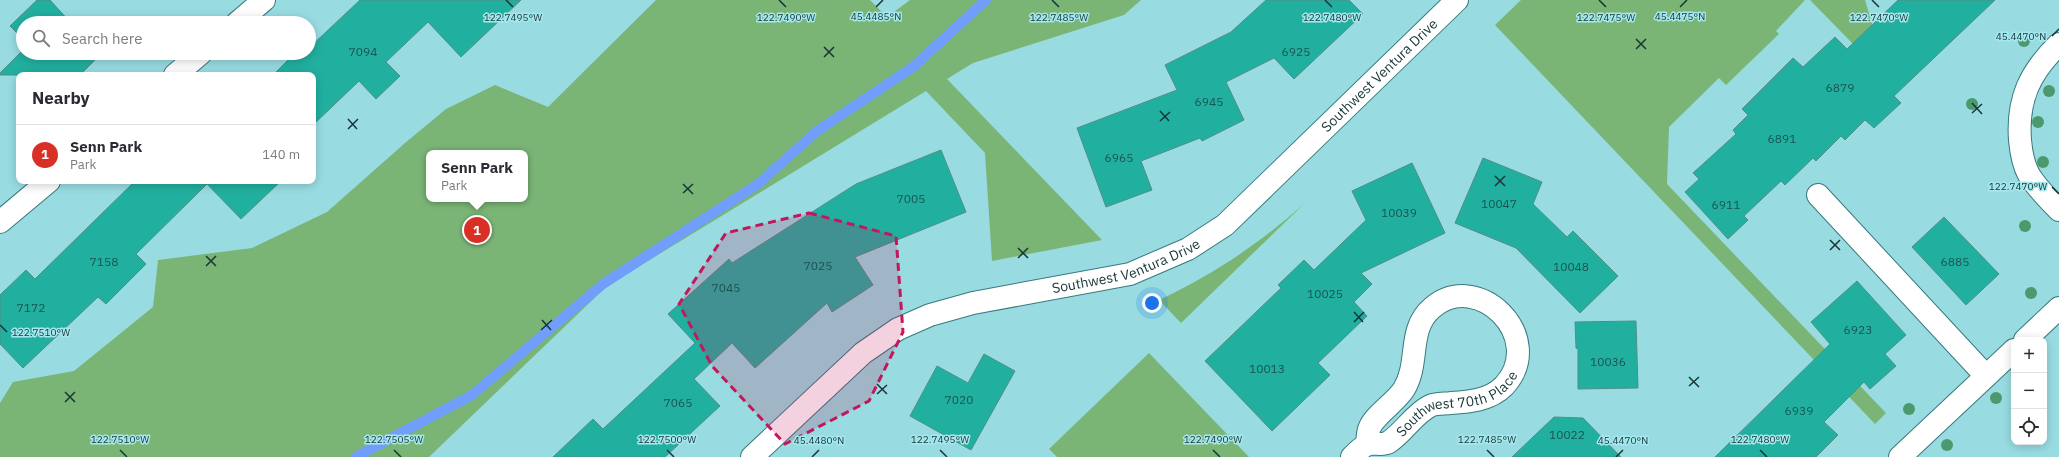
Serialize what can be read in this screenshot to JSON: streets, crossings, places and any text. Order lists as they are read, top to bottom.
{
  "streets": {
    "street": ["Southwest Ventura Drive", "Southwest 70th Place"]
  },
  "house_numbers": [
    "7094",
    "6925",
    "6879",
    "6945",
    "6891",
    "6965",
    "7005",
    "10047",
    "6911",
    "10039",
    "7158",
    "6885",
    "7025",
    "10048",
    "7045",
    "10025",
    "7172",
    "6923",
    "10036",
    "10013",
    "7020",
    "7065",
    "6939",
    "10022"
  ],
  "page": {
    "search": "Search here",
    "heading": "Nearby",
    "list": [
      {
        "mark": "1",
        "name": "Senn Park",
        "note": "Park",
        "value": "140 m"
      }
    ],
    "popup": ["Senn Park", "Park"],
    "pins": "1",
    "map_buttons": ["+", "−"]
  },
  "coordinates": [
    "45.4485°N",
    "45.4475°N",
    "122.7495°W",
    "122.7490°W",
    "122.7485°W",
    "122.7480°W",
    "122.7475°W",
    "122.7470°W",
    "45.4470°N",
    "122.7510°W",
    "122.7505°W",
    "122.7500°W",
    "45.4480°N"
  ]
}
